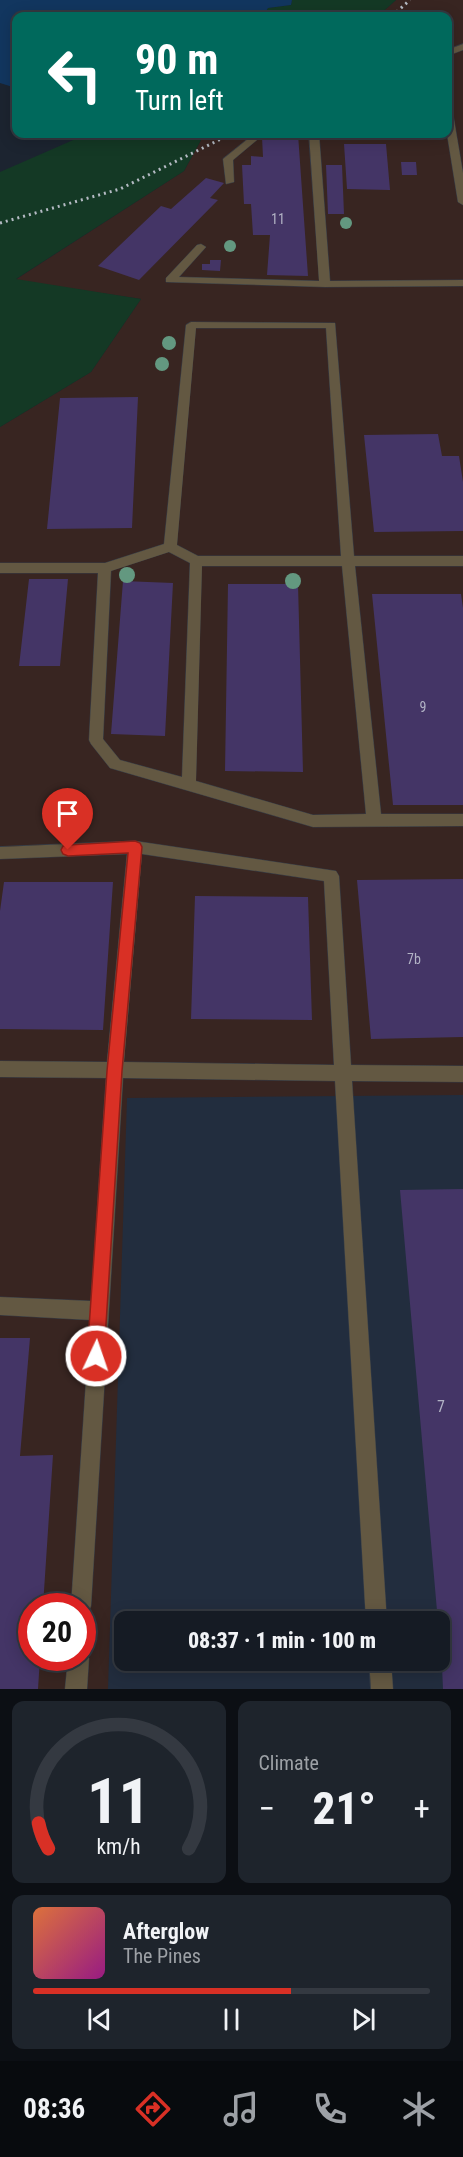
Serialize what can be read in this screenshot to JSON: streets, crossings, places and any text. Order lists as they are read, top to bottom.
{
  "house_numbers": [
    "11",
    "9",
    "7b",
    "7"
  ],
  "page": {
    "turn": ["90 m", "Turn left"],
    "limit": "20",
    "trip": "08:37 · 1 min · 100 m",
    "tile": "Climate",
    "heat": ["−", "21°", "+"],
    "song": ["Afterglow", "The Pines"],
    "tabs": "08:36",
    "gauge": ["11", "km/h"]
  }
}
